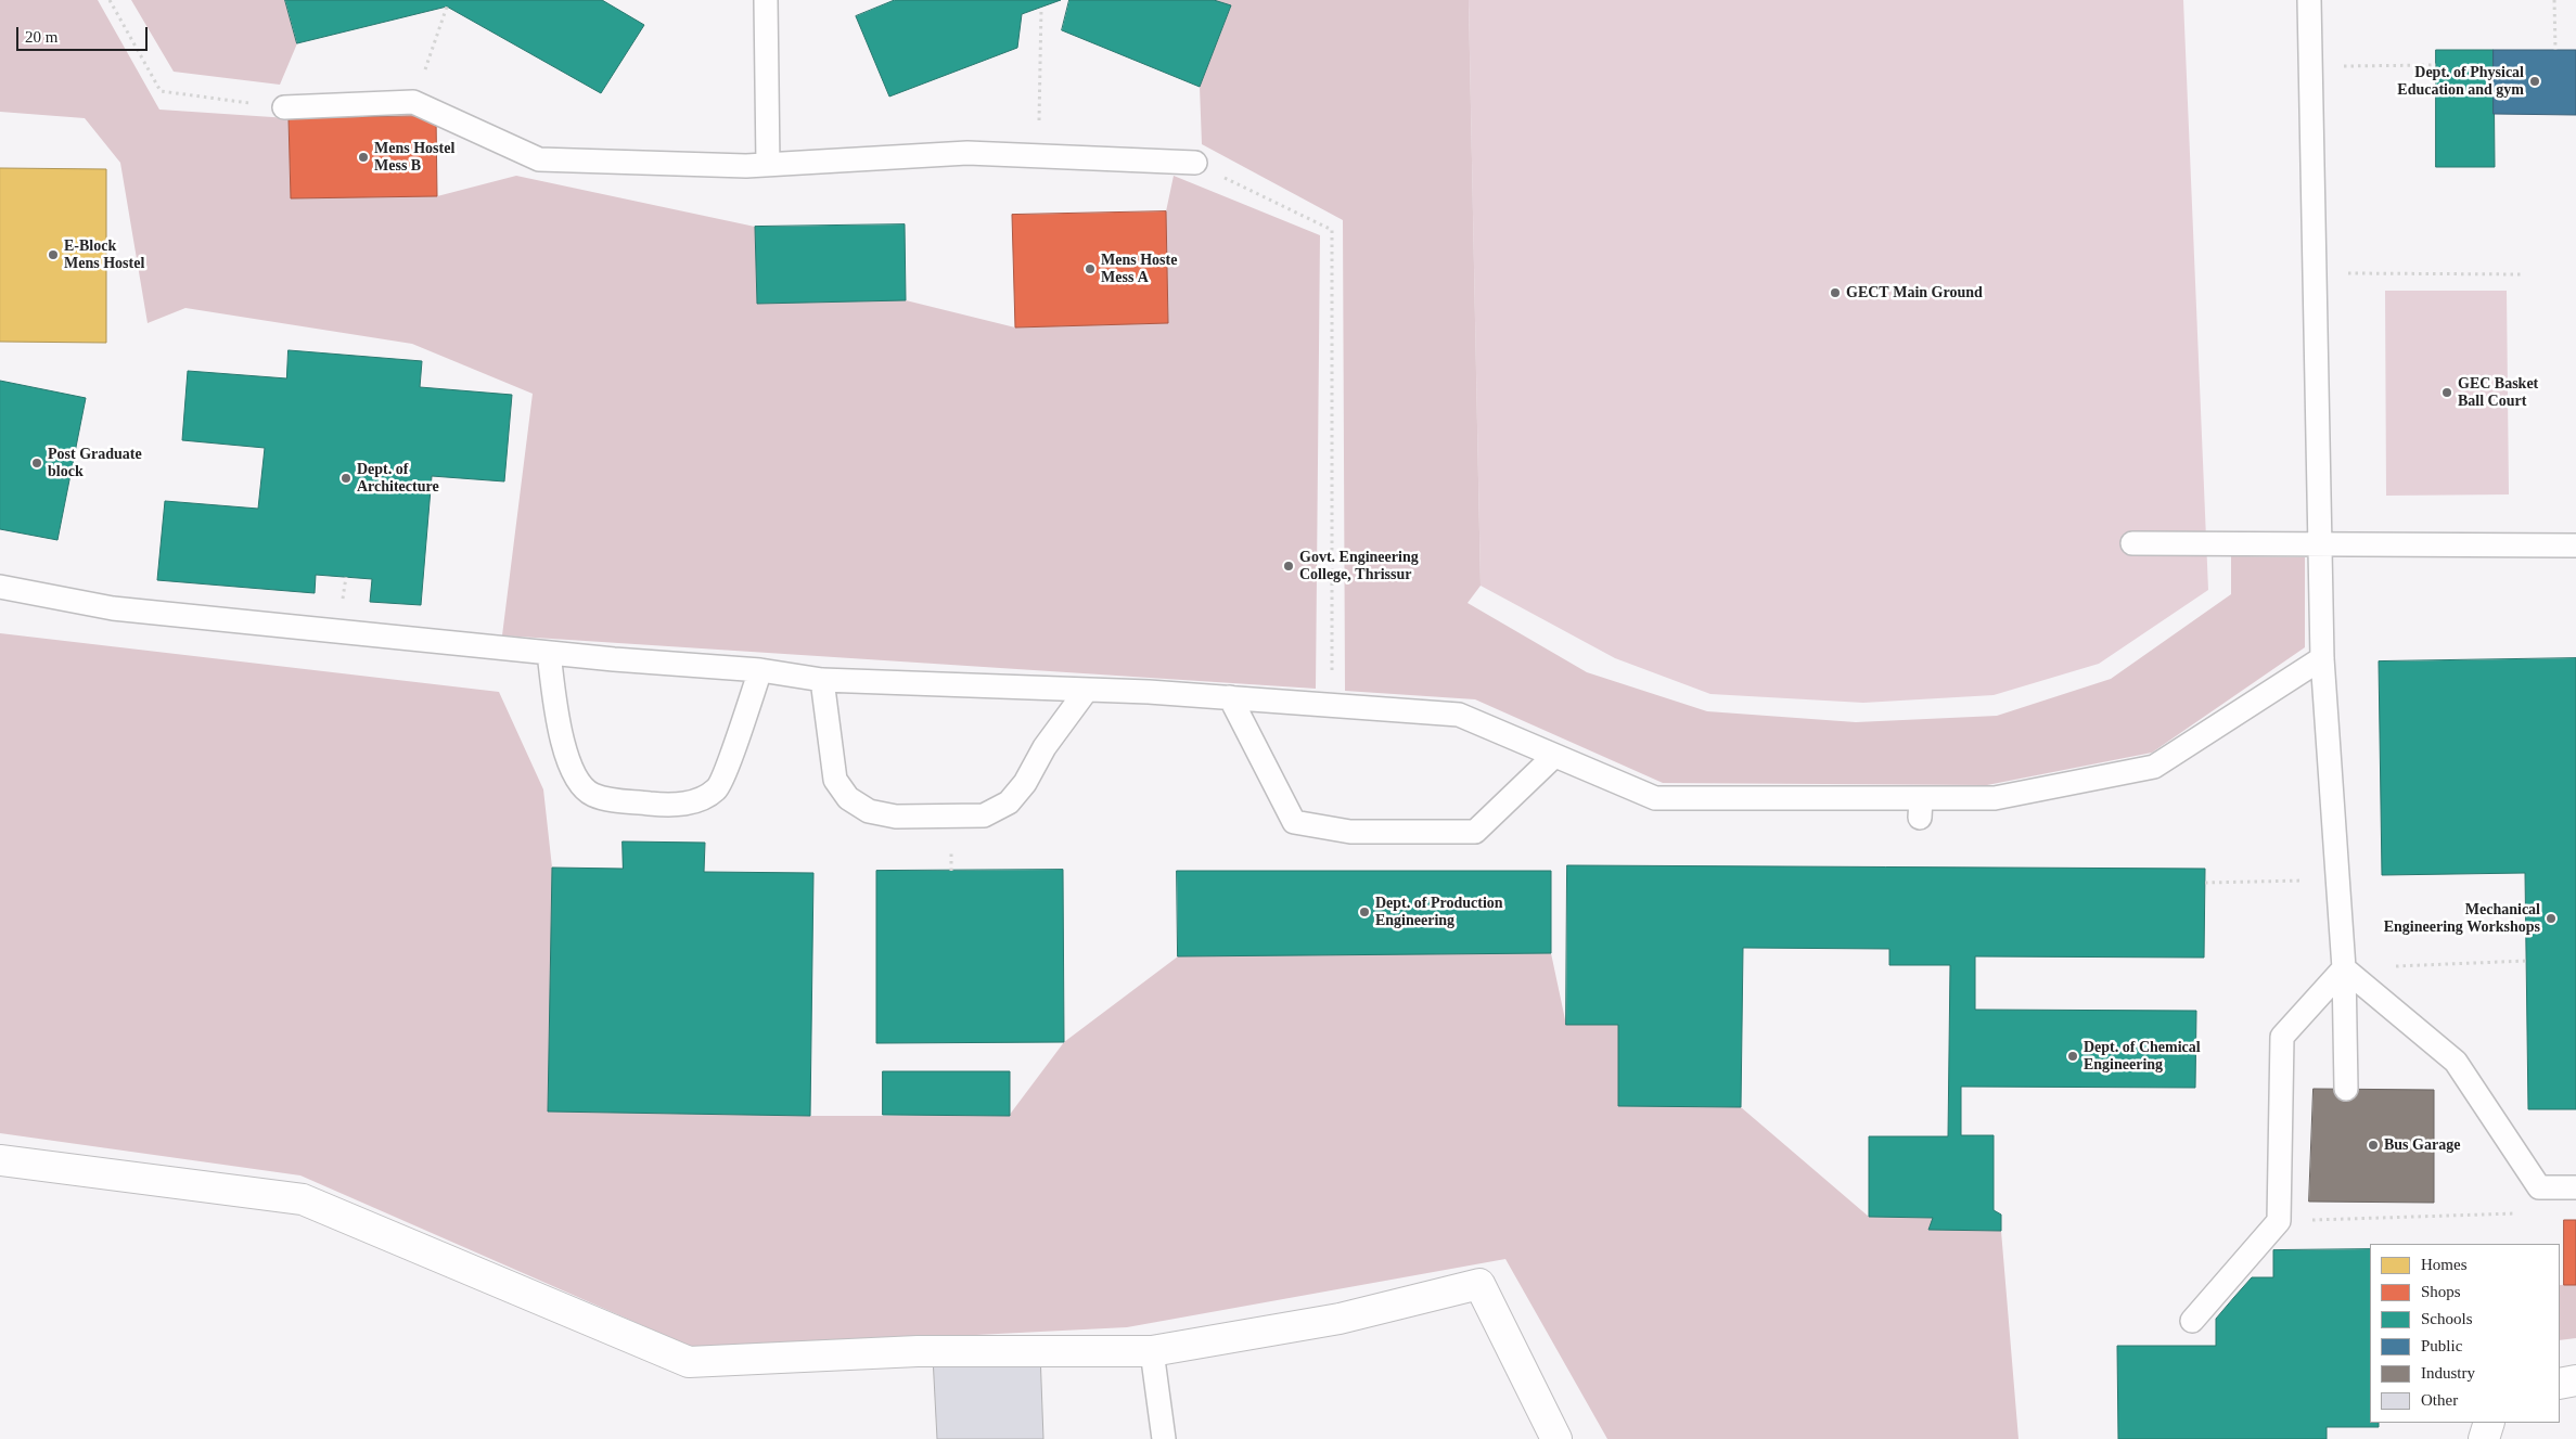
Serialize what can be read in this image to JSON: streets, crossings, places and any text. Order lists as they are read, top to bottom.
{
  "places": [
    "Dept. of Physical Education and gym",
    "Mens Hostel Mess B",
    "E-Block Mens Hostel",
    "Mens Hoste Mess A",
    "GECT Main Ground",
    "GEC Basket Ball Court",
    "Post Graduate block",
    "Dept. of Architecture",
    "Govt. Engineering College, Thrissur",
    "Dept. of Production Engineering",
    "Mechanical Engineering Workshops",
    "Dept. of Chemical Engineering",
    "Bus Garage"
  ],
  "legend": [
    "Homes",
    "Shops",
    "Schools",
    "Public",
    "Industry",
    "Other"
  ],
  "scale_bar": "20 m"
}
